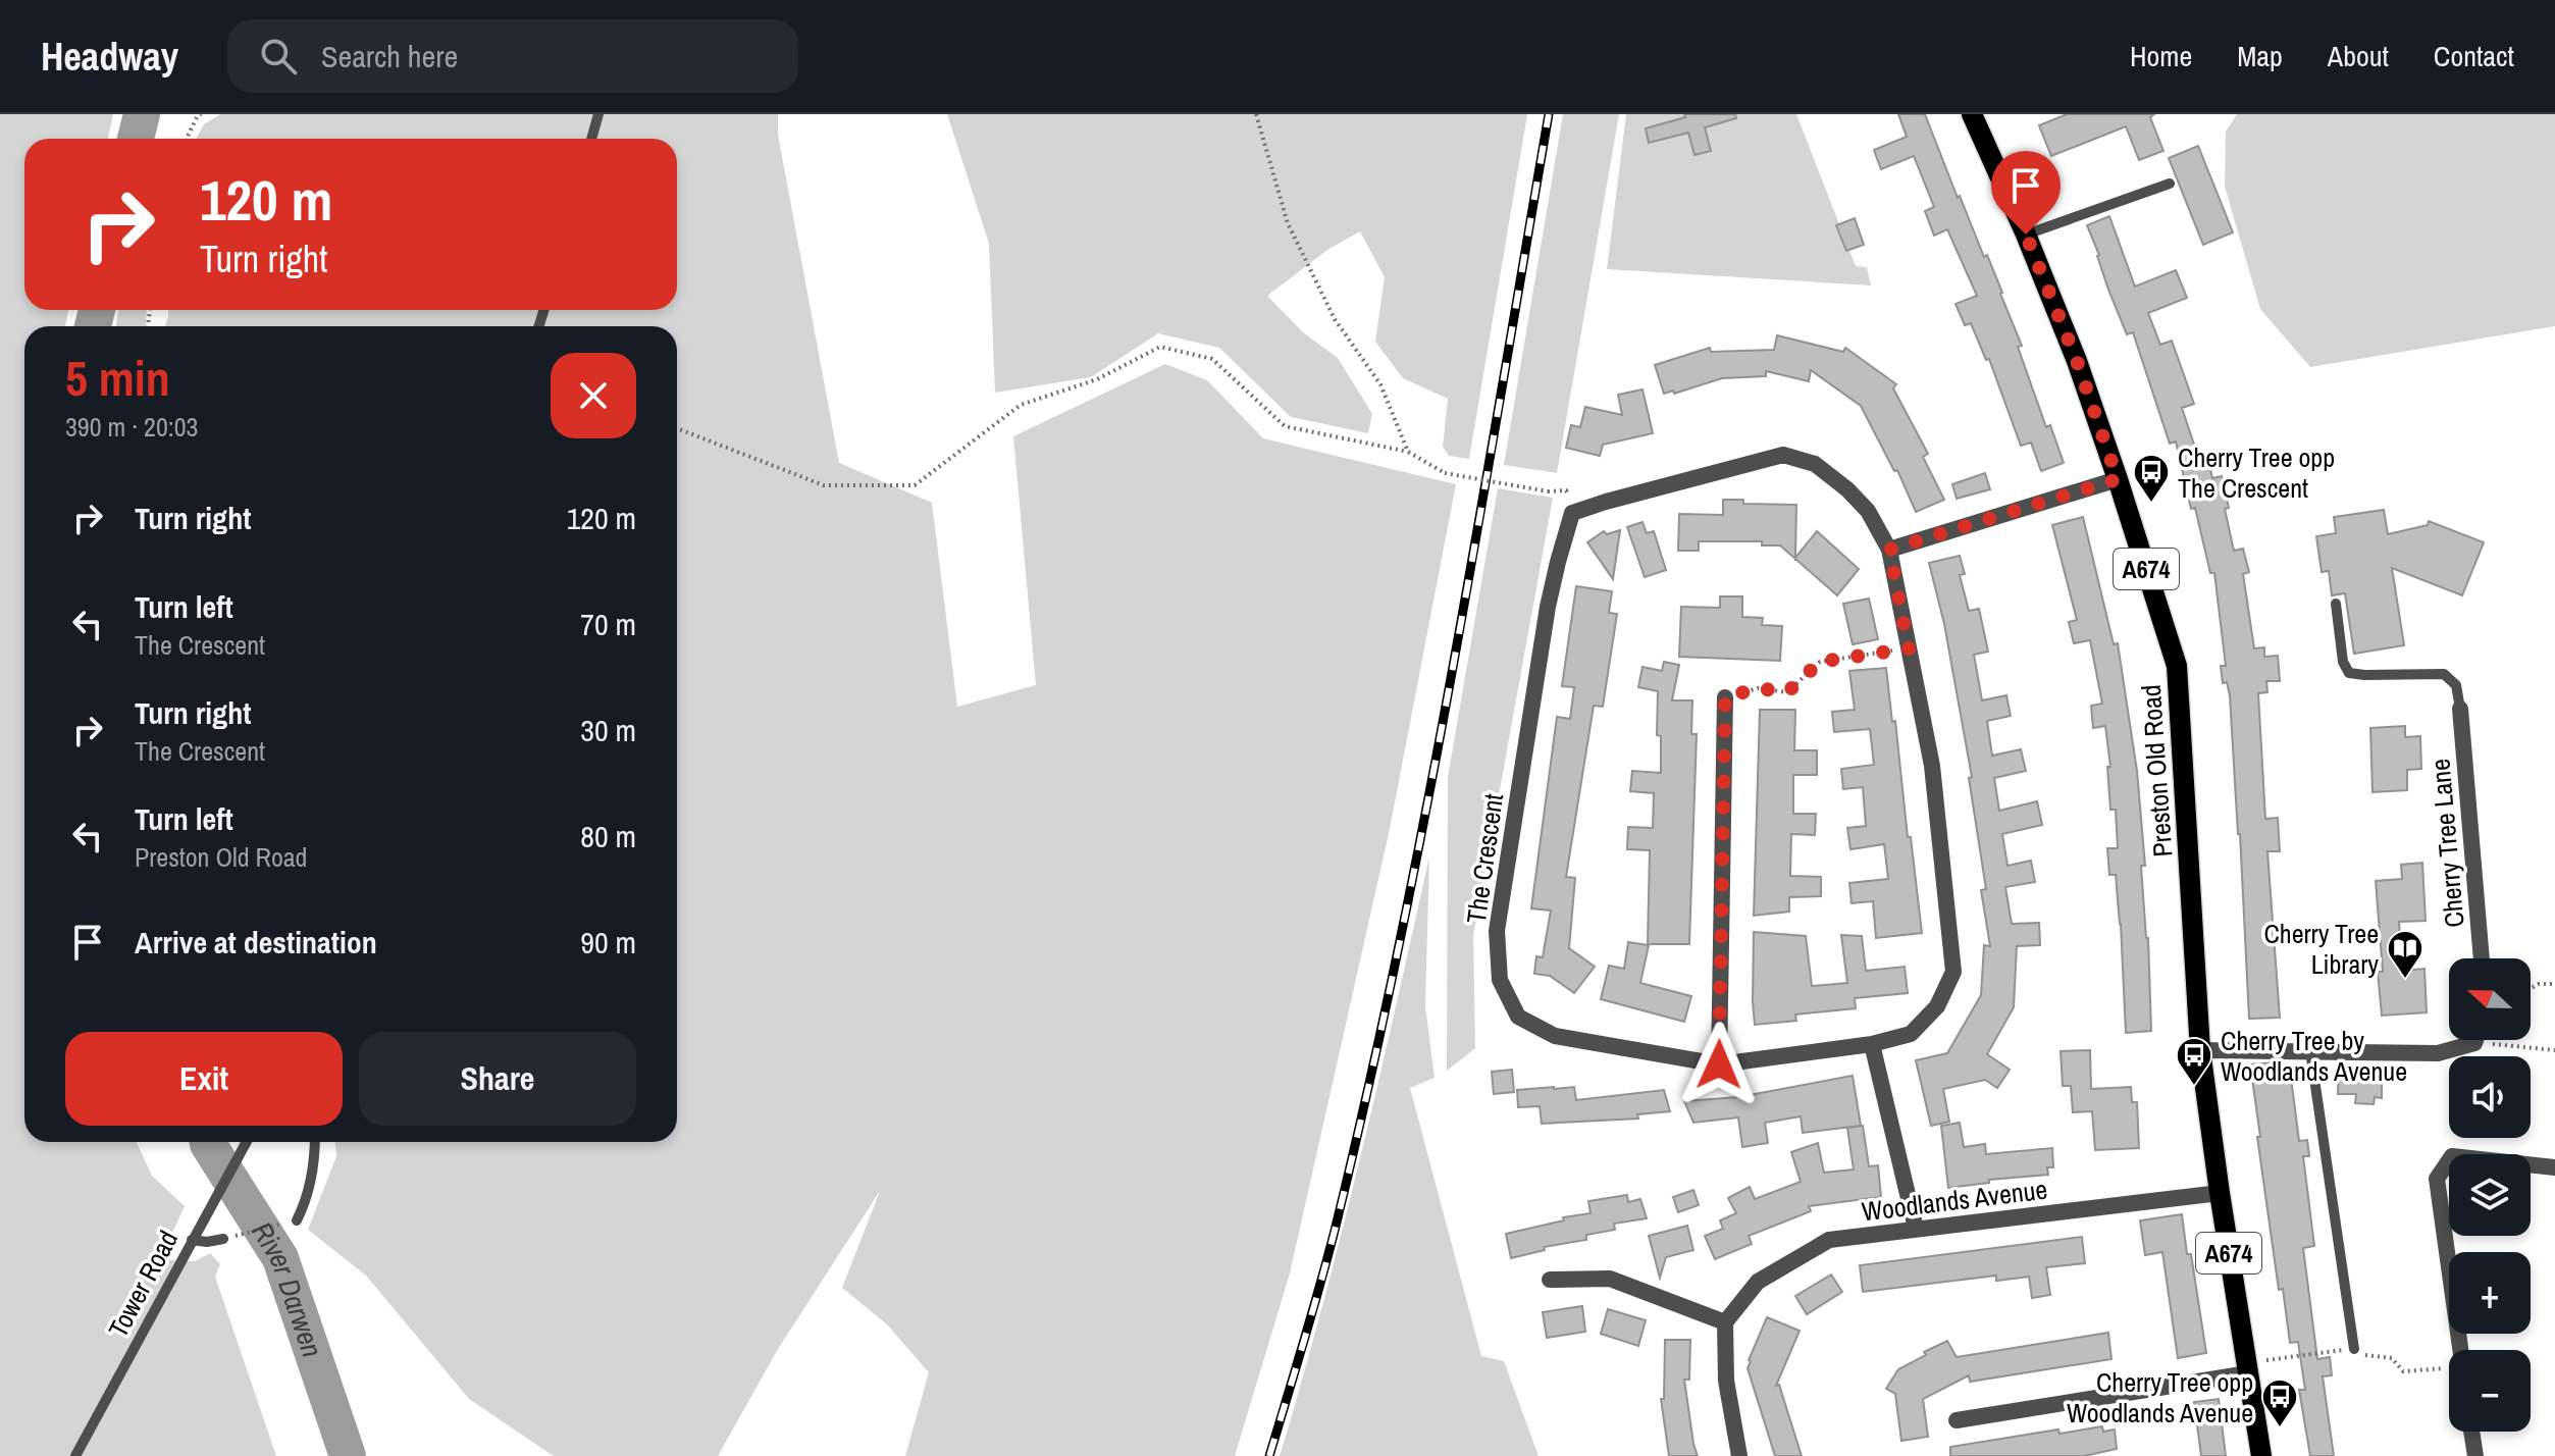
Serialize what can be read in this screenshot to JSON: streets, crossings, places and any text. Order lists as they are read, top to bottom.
{
  "streets": {
    "main road": ["A674", "Preston Old Road"],
    "street": ["Cherry Tree Lane", "The Crescent", "Woodlands Avenue"],
    "lane": ["Tower Road"]
  },
  "crossings": [
    ["Preston Old Road", "Woodlands Avenue"]
  ],
  "water": ["River Darwen"],
  "places": {
    "bus stop": ["Cherry Tree opp The Crescent", "Cherry Tree by Woodlands Avenue", "Cherry Tree opp Woodlands Avenue"],
    "library": ["Cherry Tree Library"]
  },
  "north": "left",
  "page": {
    "header": "Headway",
    "search": "Search here",
    "nav": [
      "Home",
      "Map",
      "About",
      "Contact"
    ],
    "turn": ["120 m", "Turn right"],
    "heading": ["5 min", "390 m · 20:03"],
    "list": [
      {
        "name": "Turn right",
        "value": "120 m"
      },
      {
        "name": "Turn left",
        "note": "The Crescent",
        "value": "70 m"
      },
      {
        "name": "Turn right",
        "note": "The Crescent",
        "value": "30 m"
      },
      {
        "name": "Turn left",
        "note": "Preston Old Road",
        "value": "80 m"
      },
      {
        "name": "Arrive at destination",
        "value": "90 m"
      }
    ],
    "map_buttons": ["+", "−"],
    "buttons": ["Exit", "Share"]
  }
}
